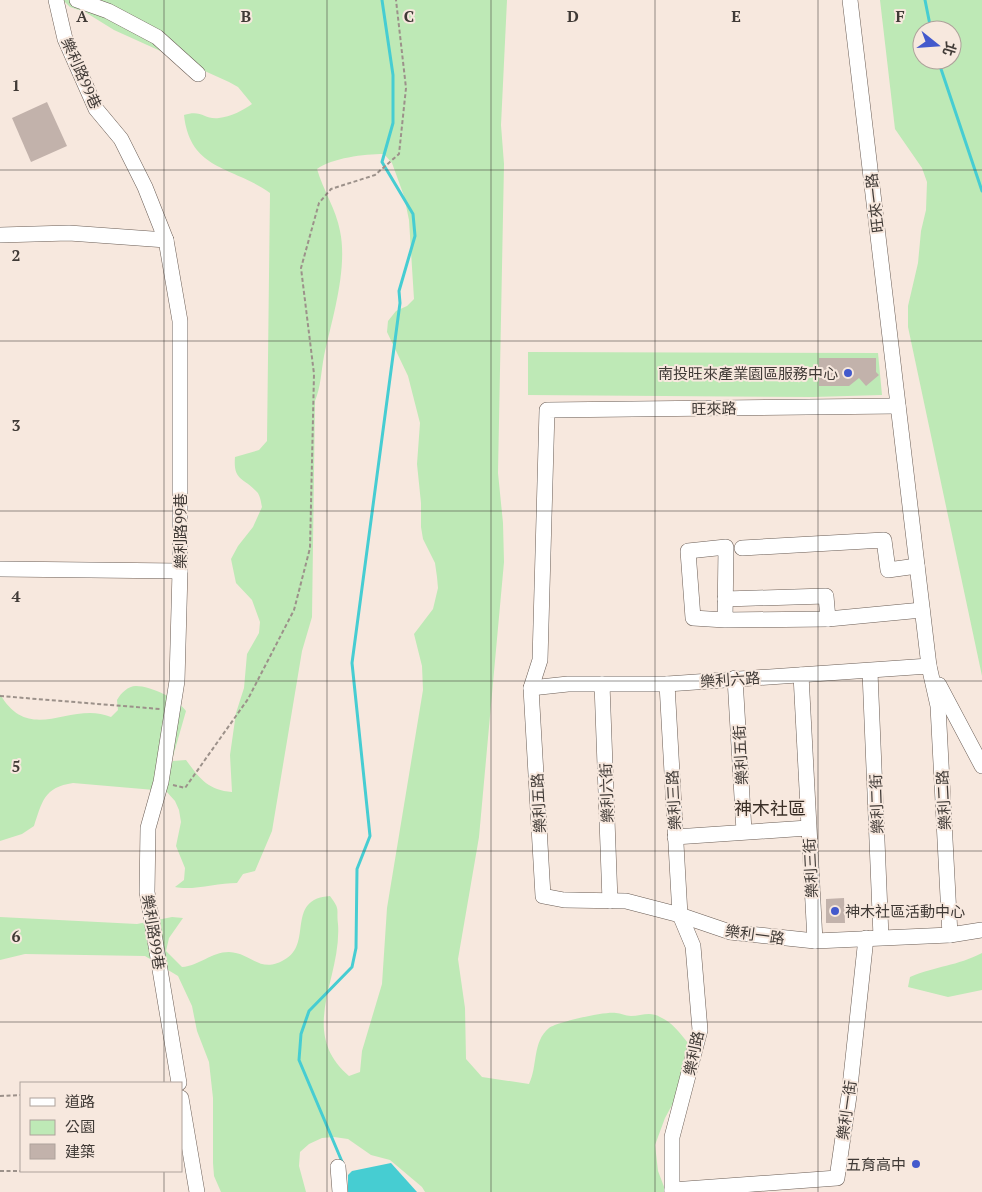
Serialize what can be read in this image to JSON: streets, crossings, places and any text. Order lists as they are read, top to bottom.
{
  "streets": {
    "street": [
      "樂利路99巷",
      "旺來一路",
      "旺來路",
      "樂利六路",
      "樂利五街",
      "樂利六街",
      "樂利三路",
      "樂利二路",
      "樂利五路",
      "樂利二街",
      "樂利三街",
      "樂利一路",
      "樂利路",
      "樂利一街"
    ]
  },
  "crossings": [
    ["旺來一路", "旺來路"],
    ["旺來路", "樂利六路"],
    ["旺來路", "樂利五路"],
    ["樂利六路", "樂利五街"],
    ["樂利六路", "樂利六街"],
    ["樂利六路", "樂利三路"],
    ["樂利六路", "樂利二路"],
    ["樂利六路", "樂利五路"],
    ["樂利六路", "樂利二街"],
    ["樂利六路", "樂利三街"],
    ["樂利六街", "樂利一路"],
    ["樂利三路", "樂利一路"],
    ["樂利三路", "樂利路"],
    ["樂利二路", "樂利一路"],
    ["樂利五路", "樂利一路"],
    ["樂利二街", "樂利一路"],
    ["樂利二街", "樂利一街"],
    ["樂利三街", "樂利一路"],
    ["樂利一路", "樂利路"],
    ["樂利一路", "樂利一街"],
    ["樂利路", "樂利一街"]
  ],
  "districts": ["神木社區"],
  "places": ["南投旺來產業園區服務中心", "神木社區活動中心", "五育高中"],
  "legend": ["道路", "公園", "建築"],
  "north": "right",
  "grid": {
    "columns": [
      "A",
      "B",
      "C",
      "D",
      "E",
      "F"
    ],
    "rows": [
      "1",
      "2",
      "3",
      "4",
      "5",
      "6"
    ]
  }
}
